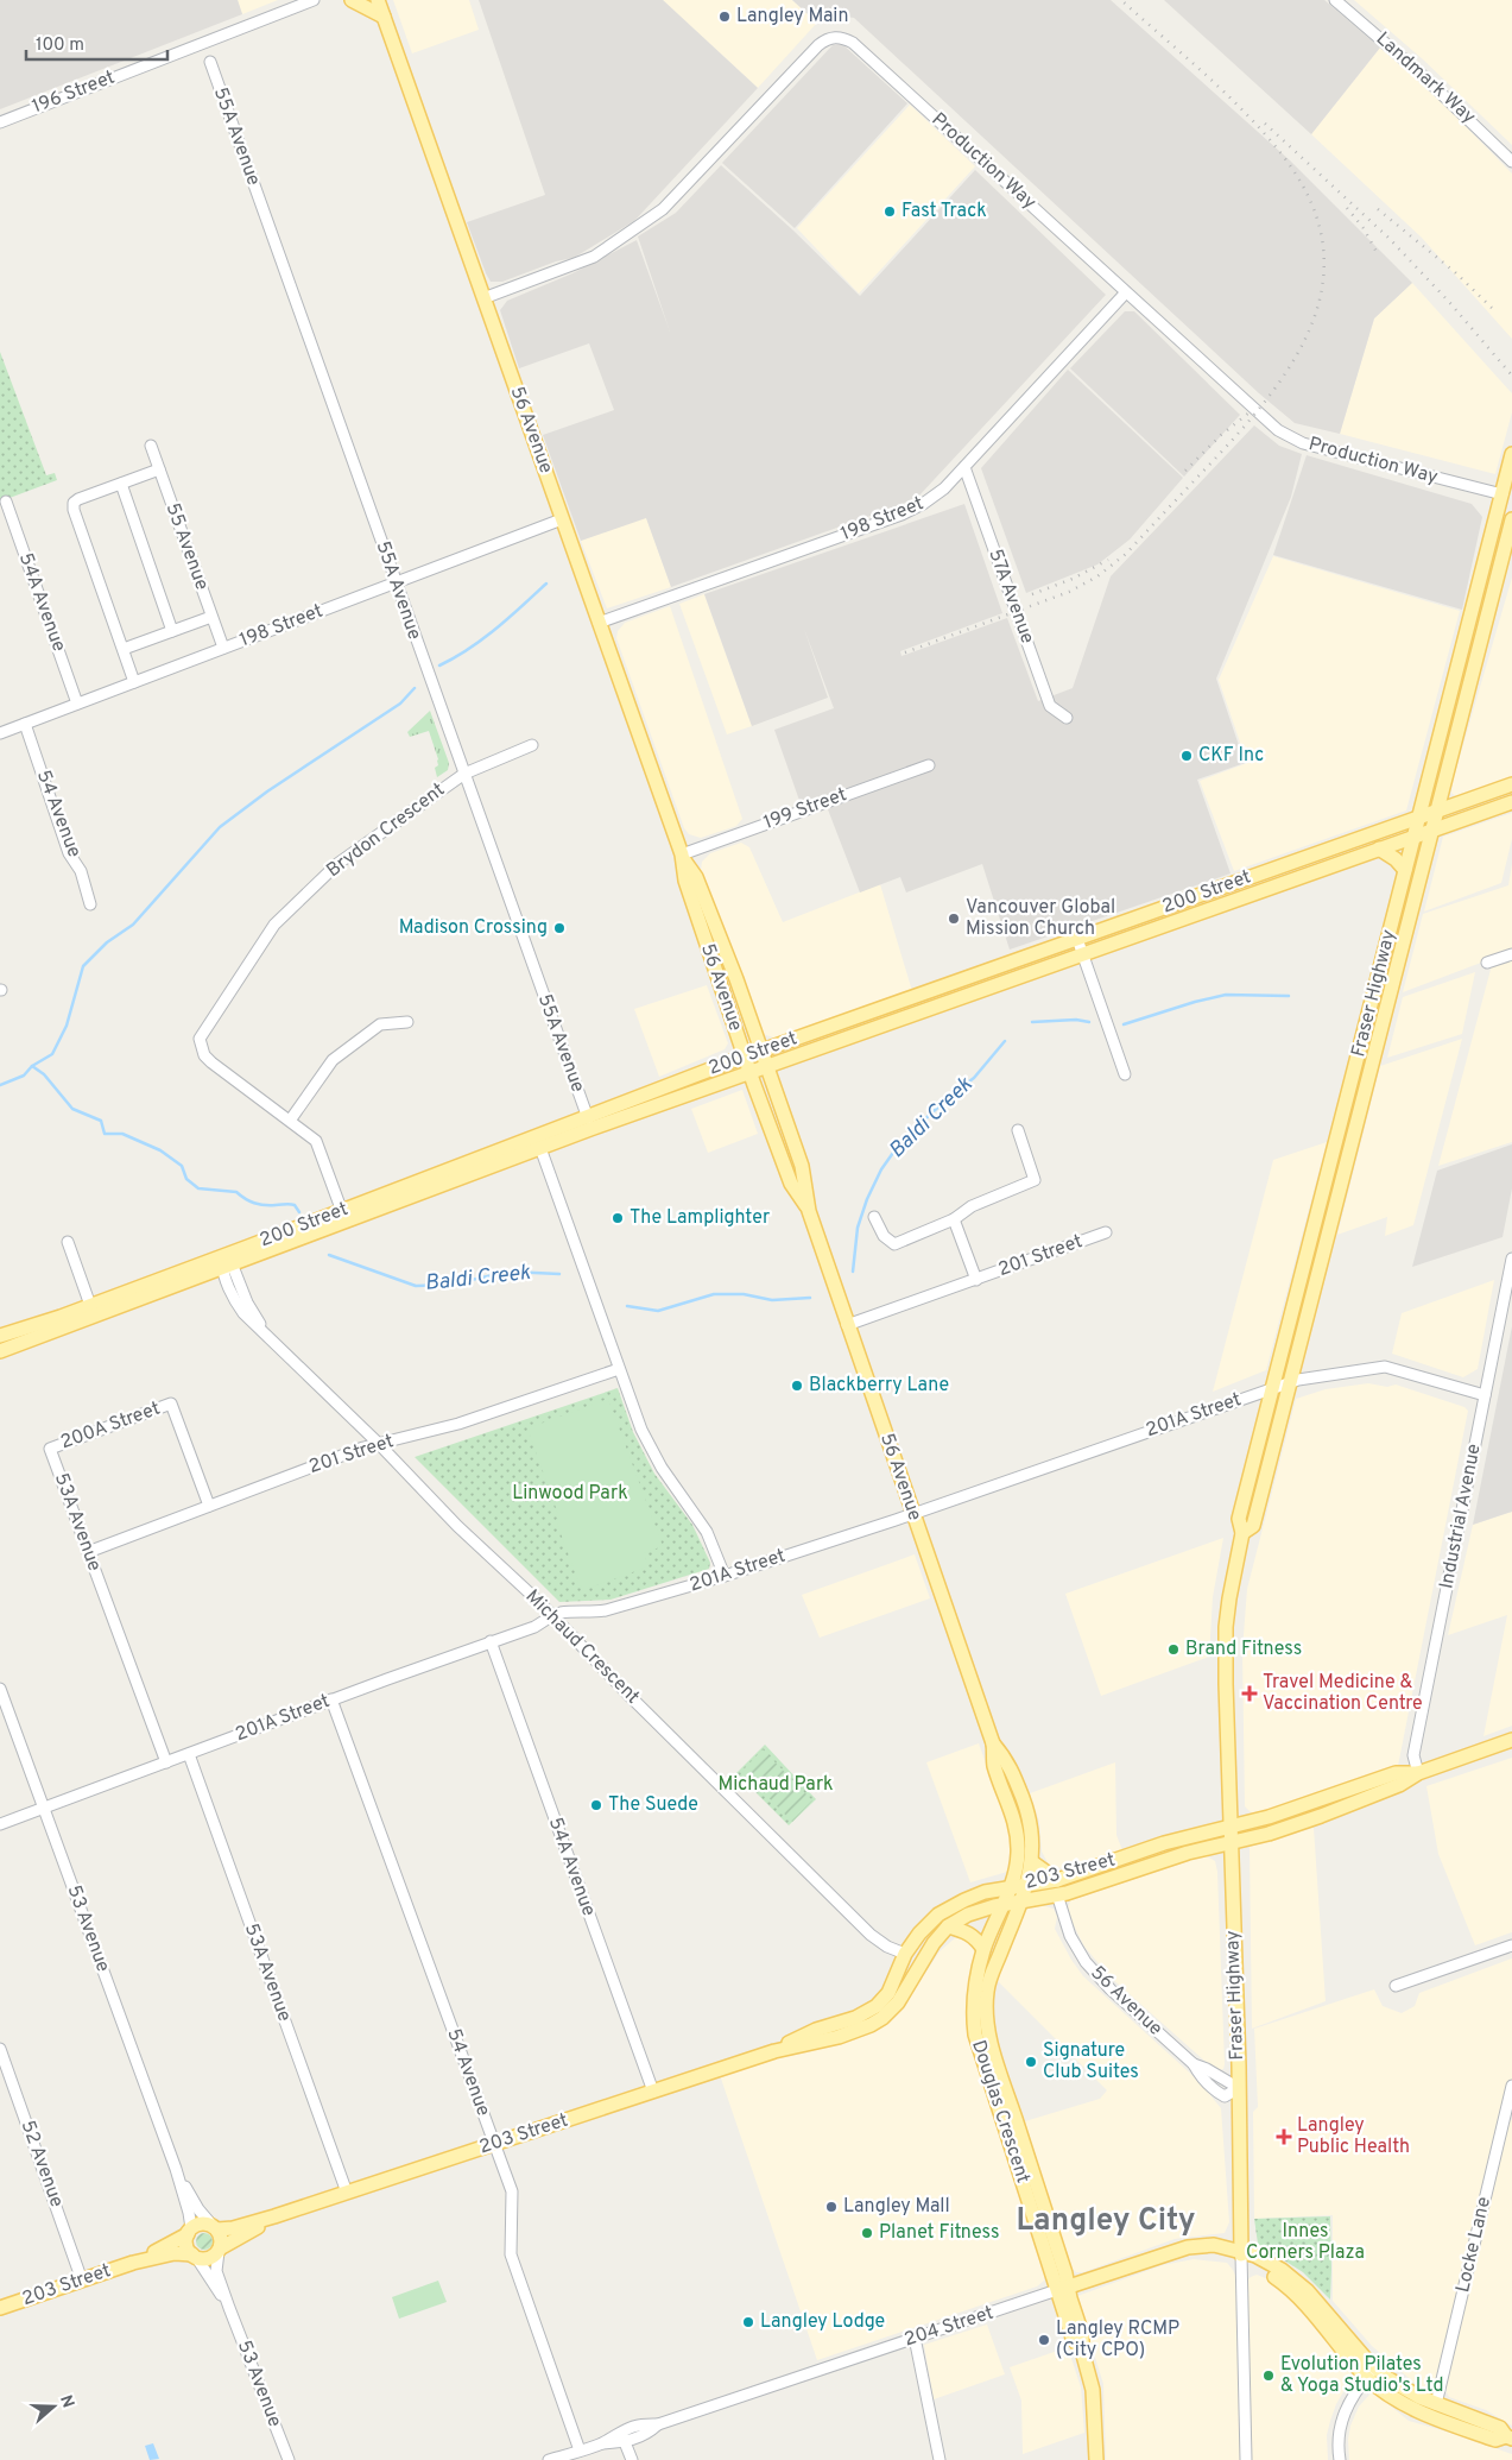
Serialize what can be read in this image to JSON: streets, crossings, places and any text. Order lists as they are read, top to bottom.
{
  "streets": {
    "main road": [
      "56 Avenue",
      "200 Street",
      "Fraser Highway",
      "203 Street",
      "Douglas Crescent",
      "204 Street"
    ],
    "street": [
      "Landmark Way",
      "196 Street",
      "55A Avenue",
      "Production Way",
      "198 Street",
      "55 Avenue",
      "57A Avenue",
      "54A Avenue",
      "199 Street",
      "54 Avenue",
      "Brydon Crescent",
      "201 Street",
      "201A Street",
      "200A Street",
      "Industrial Avenue",
      "53A Avenue",
      "Michaud Crescent",
      "53 Avenue",
      "52 Avenue",
      "Locke Lane"
    ]
  },
  "crossings": [
    ["55A Avenue", "198 Street"],
    ["55A Avenue", "Brydon Crescent"],
    ["55A Avenue", "200 Street"],
    ["Production Way", "56 Avenue"],
    ["Production Way", "198 Street"],
    ["Production Way", "Fraser Highway"],
    ["56 Avenue", "198 Street"],
    ["56 Avenue", "199 Street"],
    ["56 Avenue", "200 Street"],
    ["56 Avenue", "Fraser Highway"],
    ["56 Avenue", "201 Street"],
    ["56 Avenue", "201A Street"],
    ["56 Avenue", "203 Street"],
    ["56 Avenue", "Douglas Crescent"],
    ["198 Street", "55 Avenue"],
    ["198 Street", "57A Avenue"],
    ["198 Street", "54A Avenue"],
    ["198 Street", "54 Avenue"],
    ["54A Avenue", "201A Street"],
    ["54A Avenue", "203 Street"],
    ["54 Avenue", "201A Street"],
    ["54 Avenue", "203 Street"],
    ["54 Avenue", "204 Street"],
    ["Brydon Crescent", "200 Street"],
    ["200 Street", "Fraser Highway"],
    ["200 Street", "Michaud Crescent"],
    ["Fraser Highway", "201A Street"],
    ["Fraser Highway", "203 Street"],
    ["Fraser Highway", "204 Street"],
    ["201 Street", "200A Street"],
    ["201 Street", "53A Avenue"],
    ["201 Street", "Michaud Crescent"],
    ["201A Street", "Industrial Avenue"],
    ["201A Street", "53A Avenue"],
    ["201A Street", "Michaud Crescent"],
    ["201A Street", "53 Avenue"],
    ["200A Street", "53A Avenue"],
    ["Industrial Avenue", "203 Street"],
    ["53A Avenue", "203 Street"],
    ["Michaud Crescent", "203 Street"],
    ["203 Street", "53 Avenue"],
    ["203 Street", "Douglas Crescent"],
    ["203 Street", "52 Avenue"],
    ["Douglas Crescent", "204 Street"]
  ],
  "districts": ["Langley City"],
  "water": ["Baldi Creek"],
  "parks": ["Linwood Park", "Michaud Park", "Innes Corners Plaza"],
  "places": {
    "other": [
      "Langley Main",
      "Fast Track",
      "CKF Inc",
      "Vancouver Global Mission Church",
      "Madison Crossing",
      "The Lamplighter",
      "Blackberry Lane",
      "Brand Fitness",
      "The Suede",
      "Signature Club Suites",
      "Langley Mall",
      "Planet Fitness",
      "Langley Lodge",
      "Langley RCMP (City CPO)",
      "Evolution Pilates & Yoga Studio's Ltd"
    ],
    "health": ["Travel Medicine & Vaccination Centre", "Langley Public Health"]
  },
  "scale_bar": "100 m",
  "north": "right"
}
